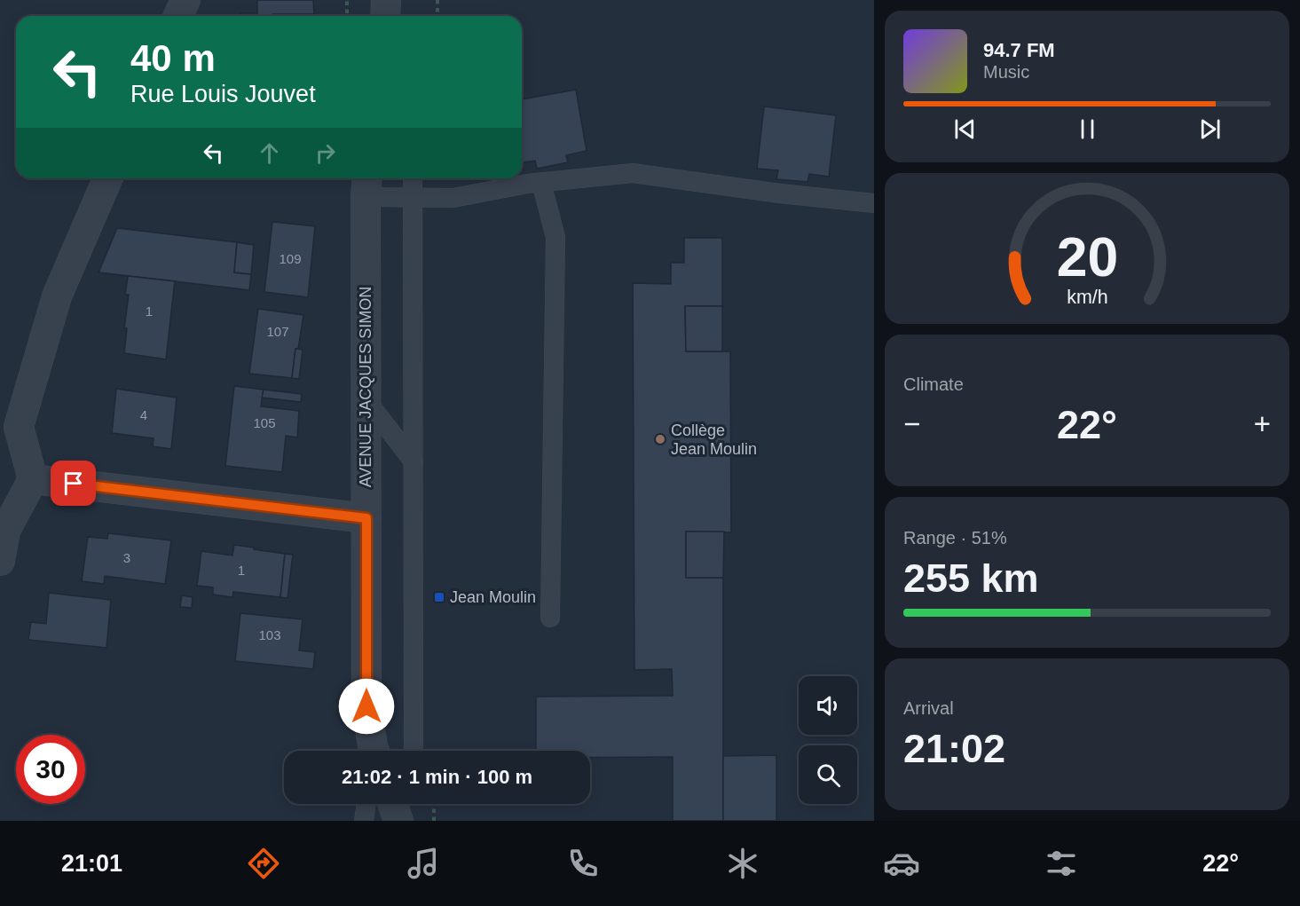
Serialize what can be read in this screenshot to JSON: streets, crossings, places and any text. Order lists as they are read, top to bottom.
{
  "streets": {
    "street": ["AVENUE JACQUES SIMON"]
  },
  "places": {
    "other": ["Collège Jean Moulin"],
    "transit": ["Jean Moulin"]
  },
  "house_numbers": [
    "109",
    "1",
    "107",
    "4",
    "105",
    "3",
    "1",
    "103"
  ],
  "page": {
    "turn": ["40 m", "Rue Louis Jouvet"],
    "song": ["94.7 FM", "Music"],
    "tile": [
      "Climate",
      ["Range · 51%", "255 km"],
      ["Arrival", "21:02"]
    ],
    "heat": ["−", "22°", "+"],
    "limit": "30",
    "trip": "21:02 · 1 min · 100 m",
    "tabs": ["21:01", "22°"],
    "gauge": ["20", "km/h"]
  }
}
